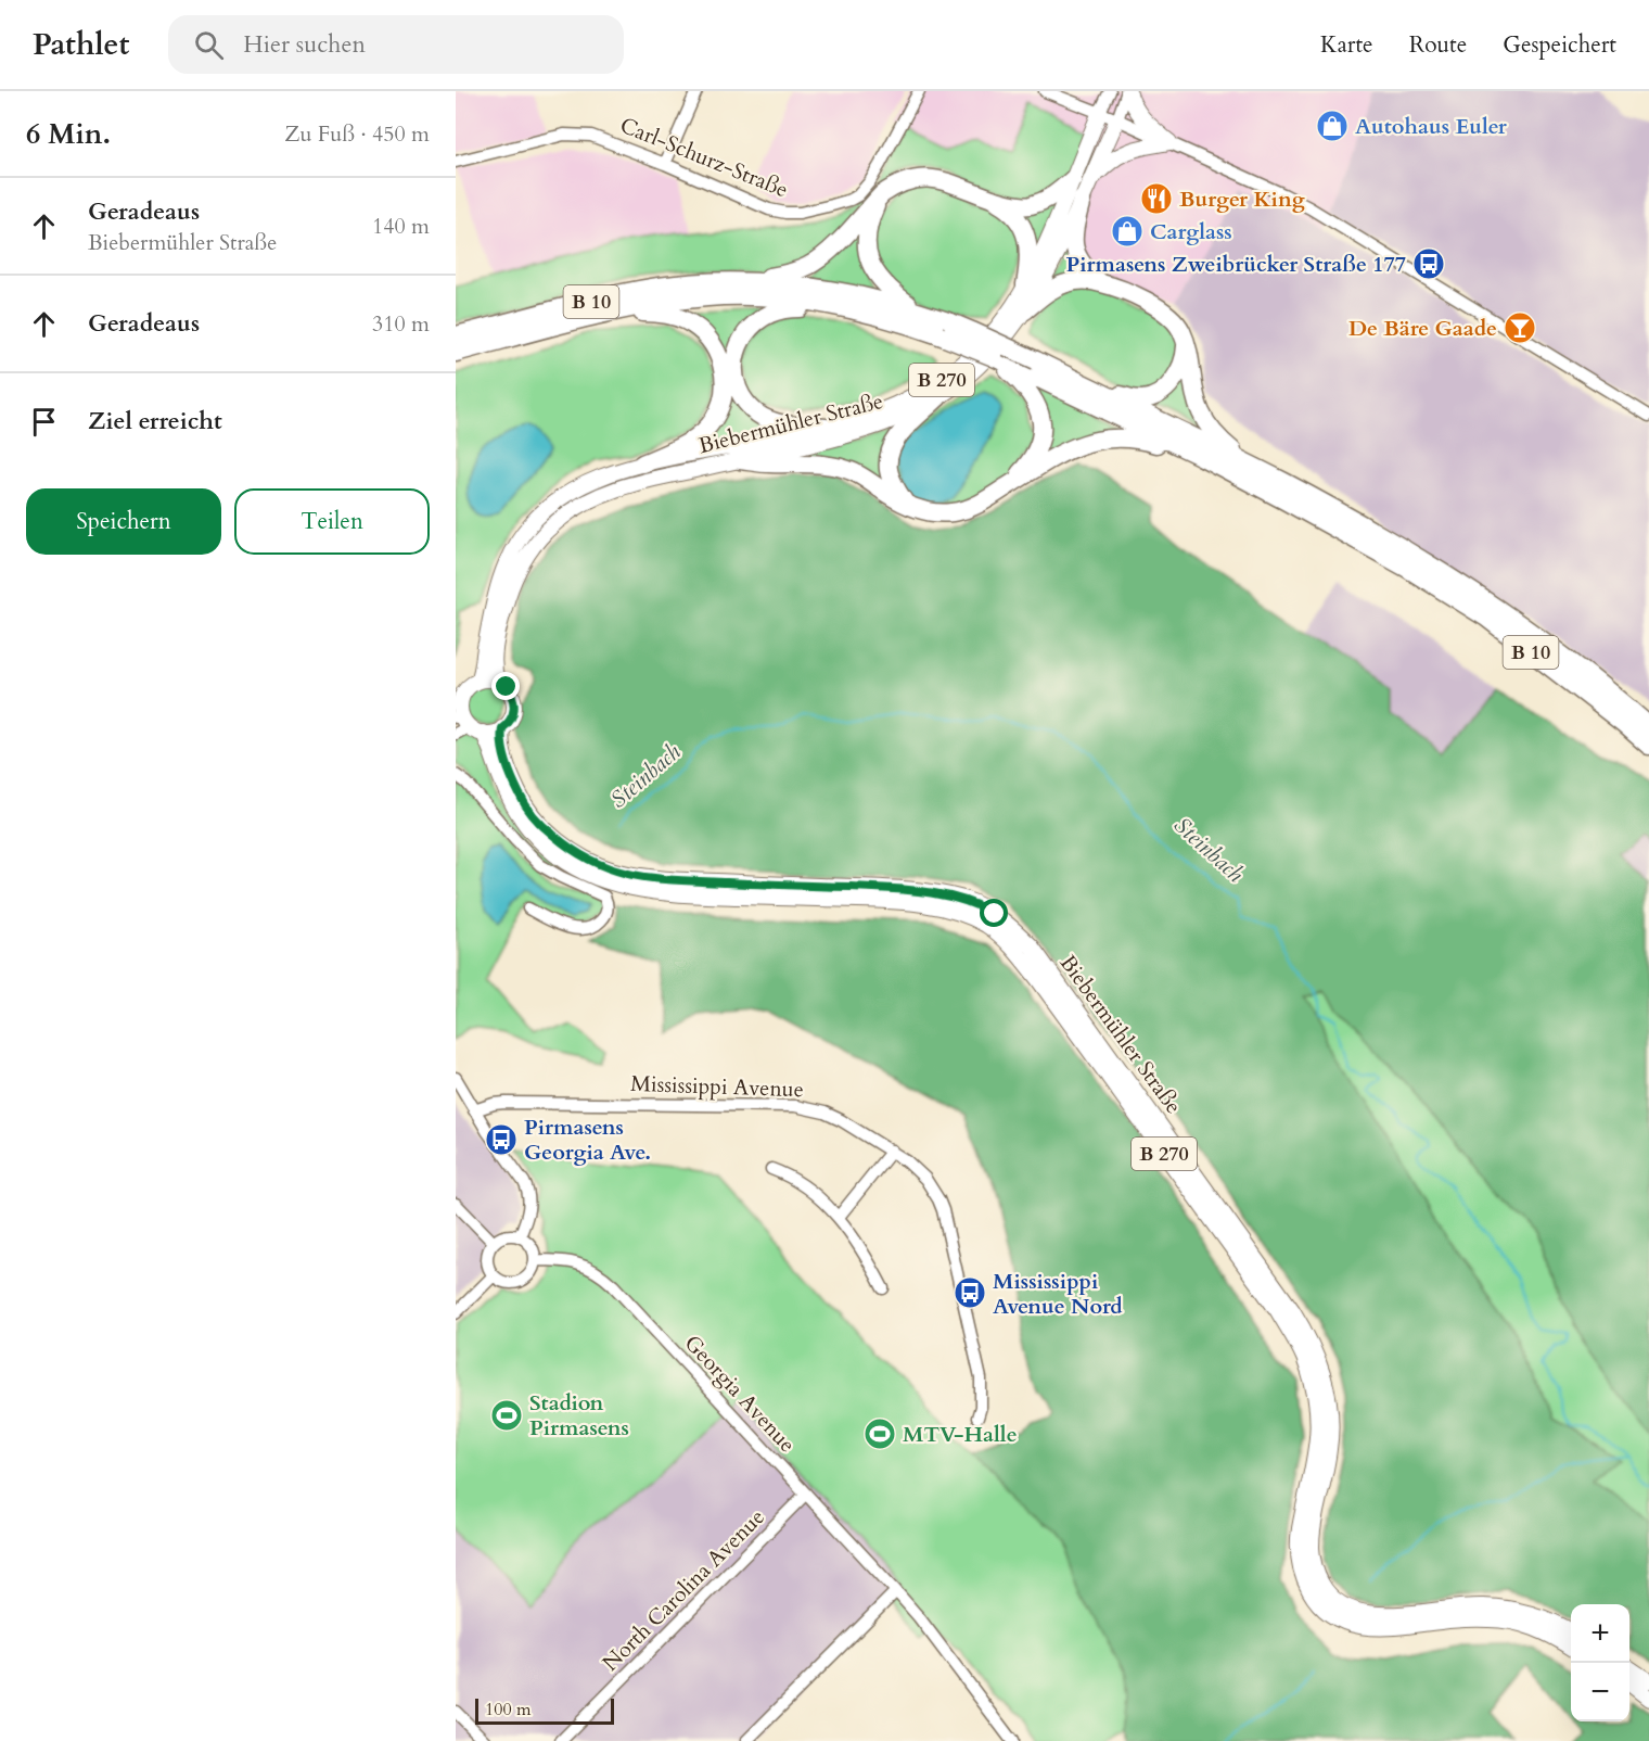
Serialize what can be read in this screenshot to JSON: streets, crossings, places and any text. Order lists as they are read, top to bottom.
{
  "streets": {
    "highway": ["B 10"],
    "main road": ["B 270", "Biebermühler Straße"],
    "street": [
      "Carl-Schurz-Straße",
      "Mississippi Avenue",
      "Georgia Avenue",
      "North Carolina Avenue"
    ]
  },
  "crossings": [
    ["B 270", "Biebermühler Straße"],
    ["Georgia Avenue", "North Carolina Avenue"]
  ],
  "water": ["Steinbach"],
  "places": {
    "shop": ["Autohaus Euler", "Carglass"],
    "restaurant": ["Burger King"],
    "bus stop": ["Pirmasens Zweibrücker Straße 177", "Pirmasens Georgia Ave.", "Mississippi Avenue Nord"],
    "bar": ["De Bäre Gaade"],
    "sports": ["Stadion Pirmasens", "MTV-Halle"]
  },
  "scale_bar": "100 m",
  "page": {
    "header": "Pathlet",
    "search": "Hier suchen",
    "nav": ["Karte", "Route", "Gespeichert"],
    "heading": ["6 Min.", "Zu Fuß · 450 m"],
    "list": [
      ["Geradeaus", "Biebermühler Straße", "140 m"],
      ["Geradeaus", "310 m"],
      "Ziel erreicht"
    ],
    "buttons": ["Speichern", "Teilen"],
    "map_buttons": ["+", "−"],
    "scale": "100 m"
  }
}
